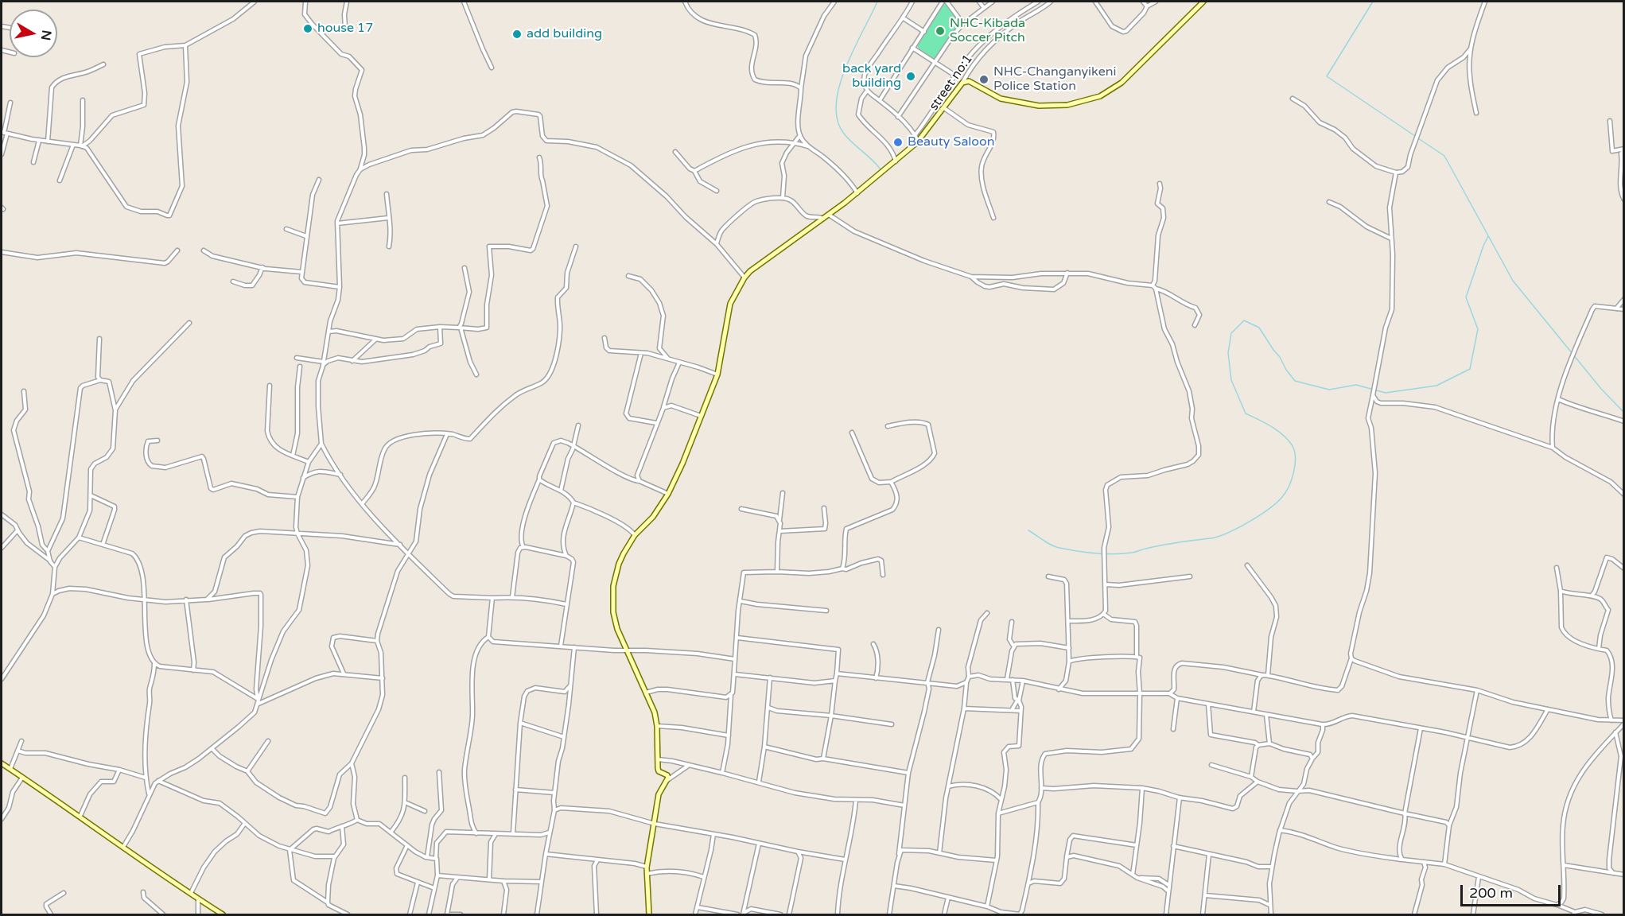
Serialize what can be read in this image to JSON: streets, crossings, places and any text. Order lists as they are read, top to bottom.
{
  "streets": {
    "street": ["street no:1"]
  },
  "places": [
    "house 17",
    "NHC-Kibada Soccer Pitch",
    "add building",
    "back yard building",
    "NHC-Changanyikeni Police Station",
    "Beauty Saloon"
  ],
  "scale_bar": "200 m",
  "north": "right"
}
